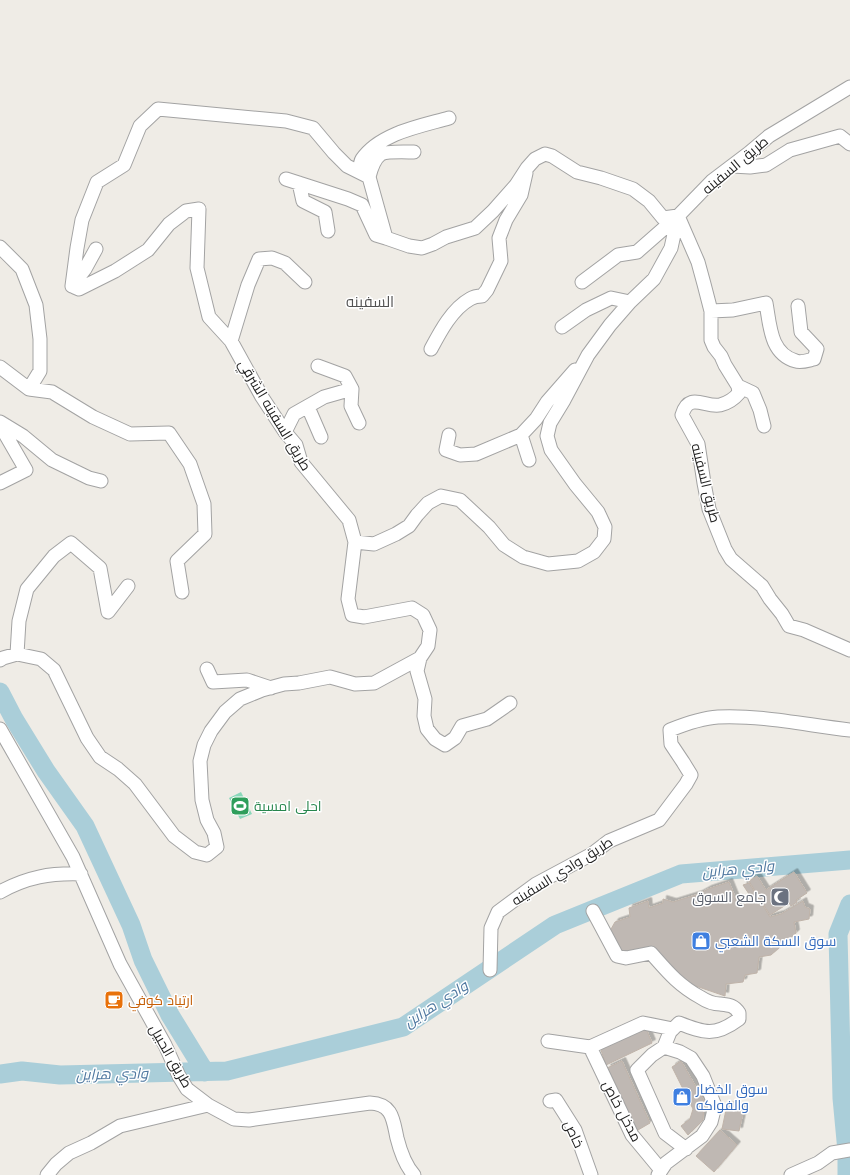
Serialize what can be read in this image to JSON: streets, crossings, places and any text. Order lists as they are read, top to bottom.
{
  "streets": {
    "street": [
      "طريق السفينه",
      "طريق السفينه الشرقي",
      "طريق وادي السفينه",
      "طريق الحبيل",
      "مدخل خاص",
      "خاص"
    ]
  },
  "districts": ["السفينه"],
  "water": ["وادي هراين"],
  "places": {
    "sports": ["احلى امسية"],
    "mosque": ["جامع السوق"],
    "shop": ["سوق السكة الشعبي", "سوق الخضار والفواكه"],
    "cafe": ["ارتياد كوفي"]
  }
}
